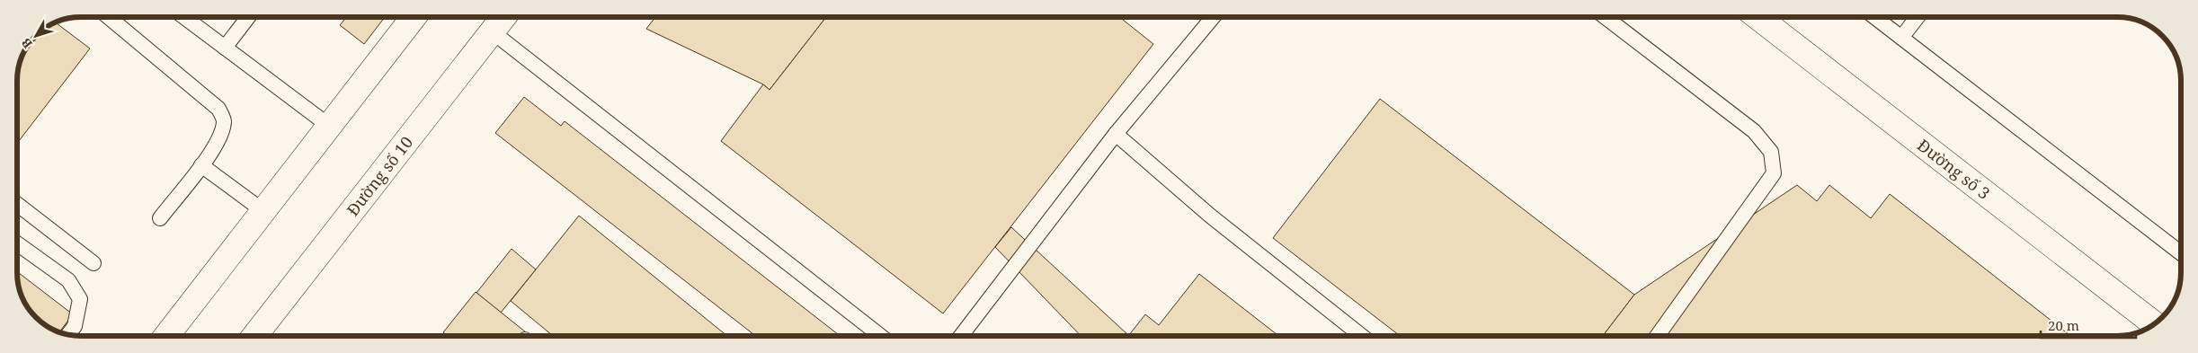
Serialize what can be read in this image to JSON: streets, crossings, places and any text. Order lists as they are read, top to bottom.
{
  "streets": {
    "street": ["Đường số 3", "Đường số 10"]
  },
  "scale_bar": "20 m",
  "north": "bottom left"
}
